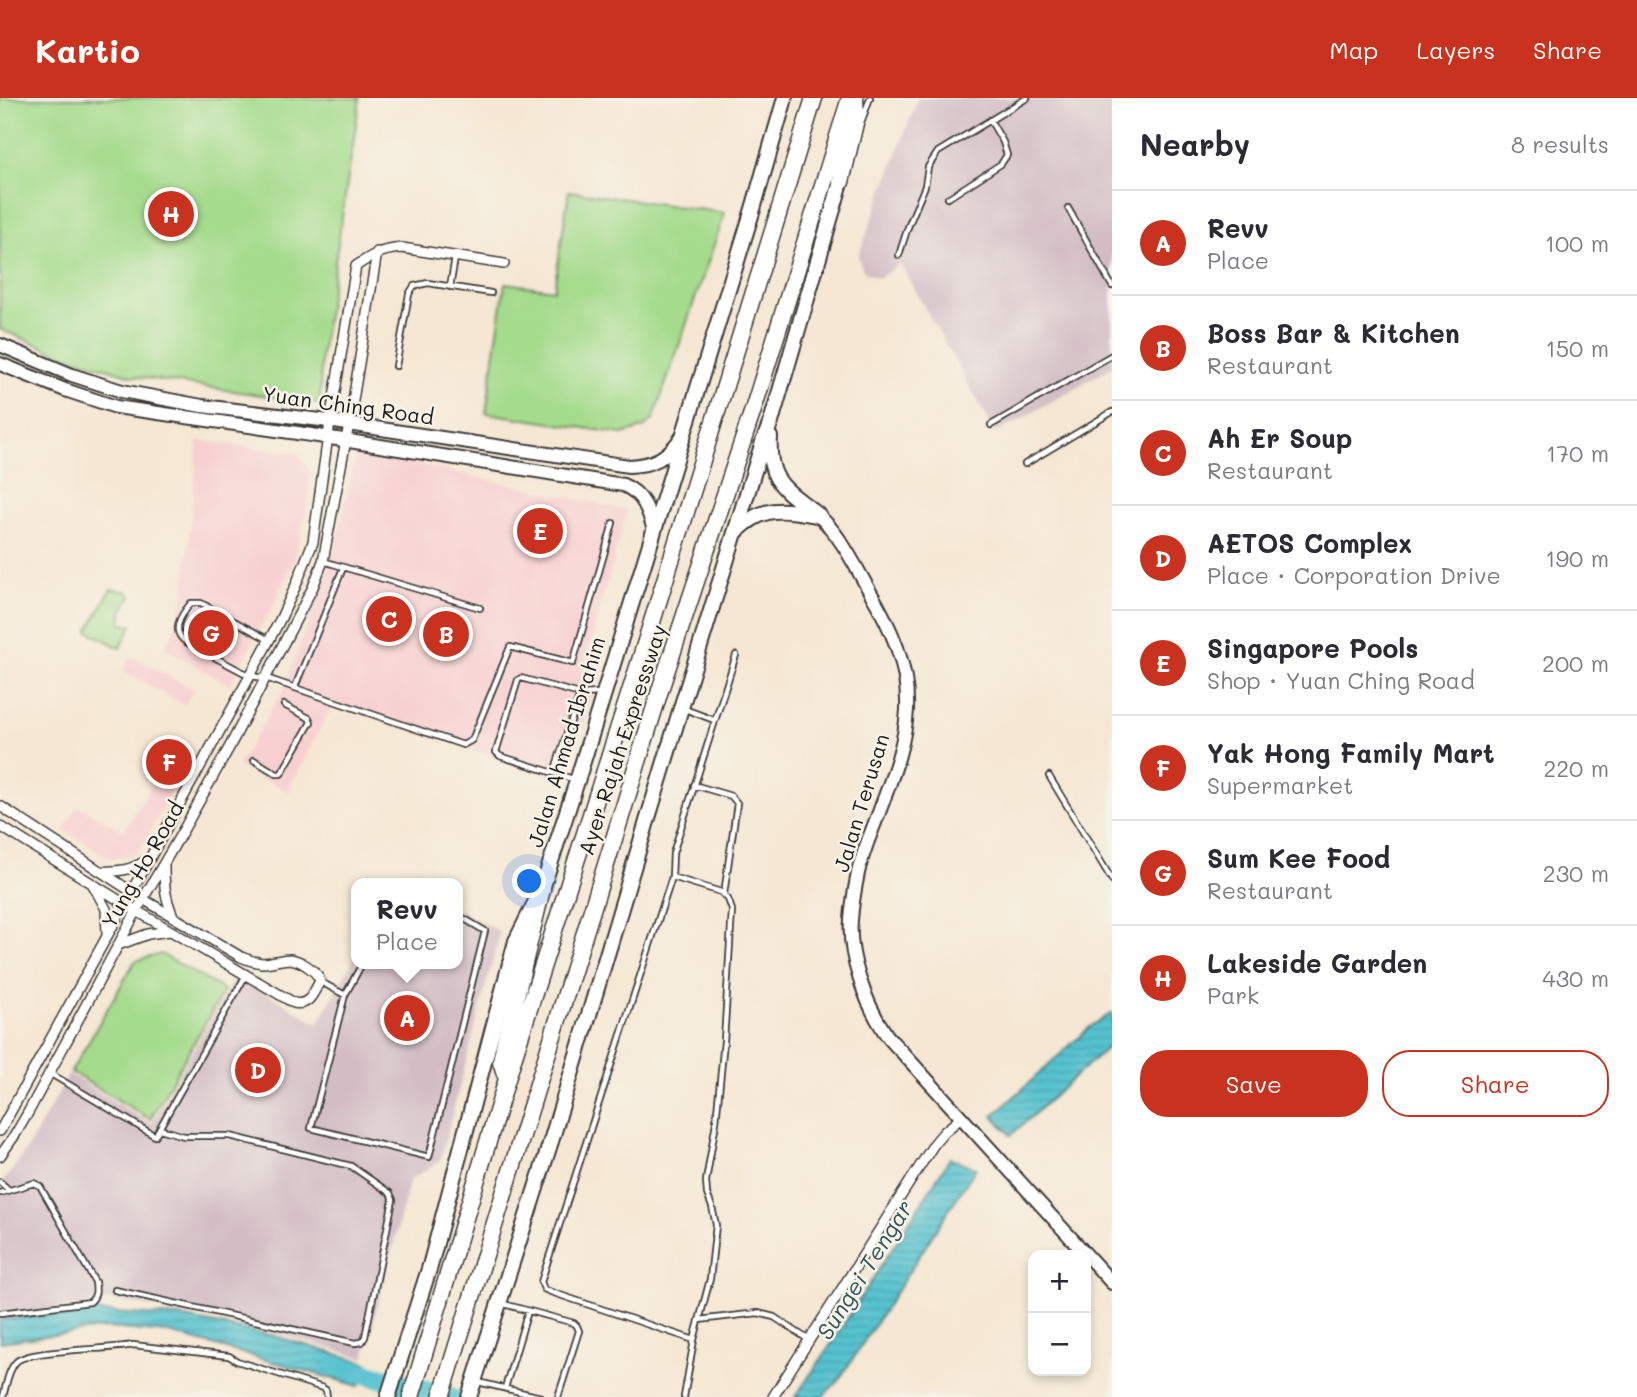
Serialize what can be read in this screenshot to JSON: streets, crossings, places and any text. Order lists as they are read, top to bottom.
{
  "streets": {
    "highway": ["Ayer Rajah Expressway"],
    "main road": ["Jalan Ahmad Ibrahim"],
    "street": ["Yuan Ching Road", "Jalan Terusan", "Yung Ho Road"]
  },
  "crossings": [
    ["Yuan Ching Road", "Jalan Ahmad Ibrahim"],
    ["Yuan Ching Road", "Yung Ho Road"]
  ],
  "water": ["Sungei Tengar"],
  "page": {
    "header": "Kartio",
    "nav": ["Map", "Layers", "Share"],
    "heading": ["Nearby", "8 results"],
    "pins": [
      "H",
      "E",
      "C",
      "G",
      "B",
      "F",
      "A",
      "D"
    ],
    "list": [
      {
        "mark": "A",
        "name": "Revv",
        "note": "Place",
        "value": "100 m"
      },
      {
        "mark": "B",
        "name": "Boss Bar & Kitchen",
        "note": "Restaurant",
        "value": "150 m"
      },
      {
        "mark": "C",
        "name": "Ah Er Soup",
        "note": "Restaurant",
        "value": "170 m"
      },
      {
        "mark": "D",
        "name": "AETOS Complex",
        "note": "Place · Corporation Drive",
        "value": "190 m"
      },
      {
        "mark": "E",
        "name": "Singapore Pools",
        "note": "Shop · Yuan Ching Road",
        "value": "200 m"
      },
      {
        "mark": "F",
        "name": "Yak Hong Family Mart",
        "note": "Supermarket",
        "value": "220 m"
      },
      {
        "mark": "G",
        "name": "Sum Kee Food",
        "note": "Restaurant",
        "value": "230 m"
      },
      {
        "mark": "H",
        "name": "Lakeside Garden",
        "note": "Park",
        "value": "430 m"
      }
    ],
    "popup": ["Revv", "Place"],
    "buttons": ["Save", "Share"],
    "map_buttons": ["+", "−"]
  }
}
